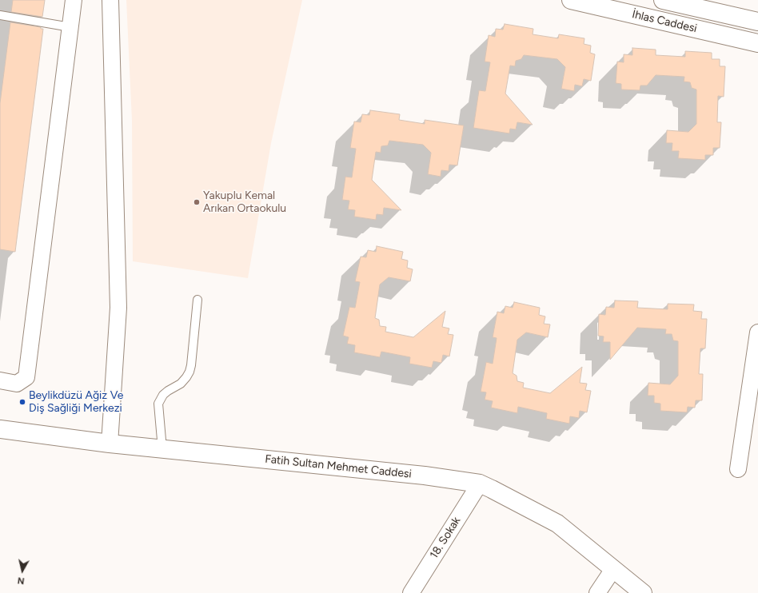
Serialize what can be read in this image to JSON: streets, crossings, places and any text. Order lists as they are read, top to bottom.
{
  "streets": {
    "main road": ["İhlas Caddesi", "Fatih Sultan Mehmet Caddesi"],
    "street": ["18. Sokak"]
  },
  "crossings": [
    ["Fatih Sultan Mehmet Caddesi", "18. Sokak"]
  ],
  "places": ["Yakuplu Kemal Arıkan Ortaokulu", "Beylikdüzü Ağiz Ve Diş Sağliği Merkezi"],
  "north": "bottom"
}
